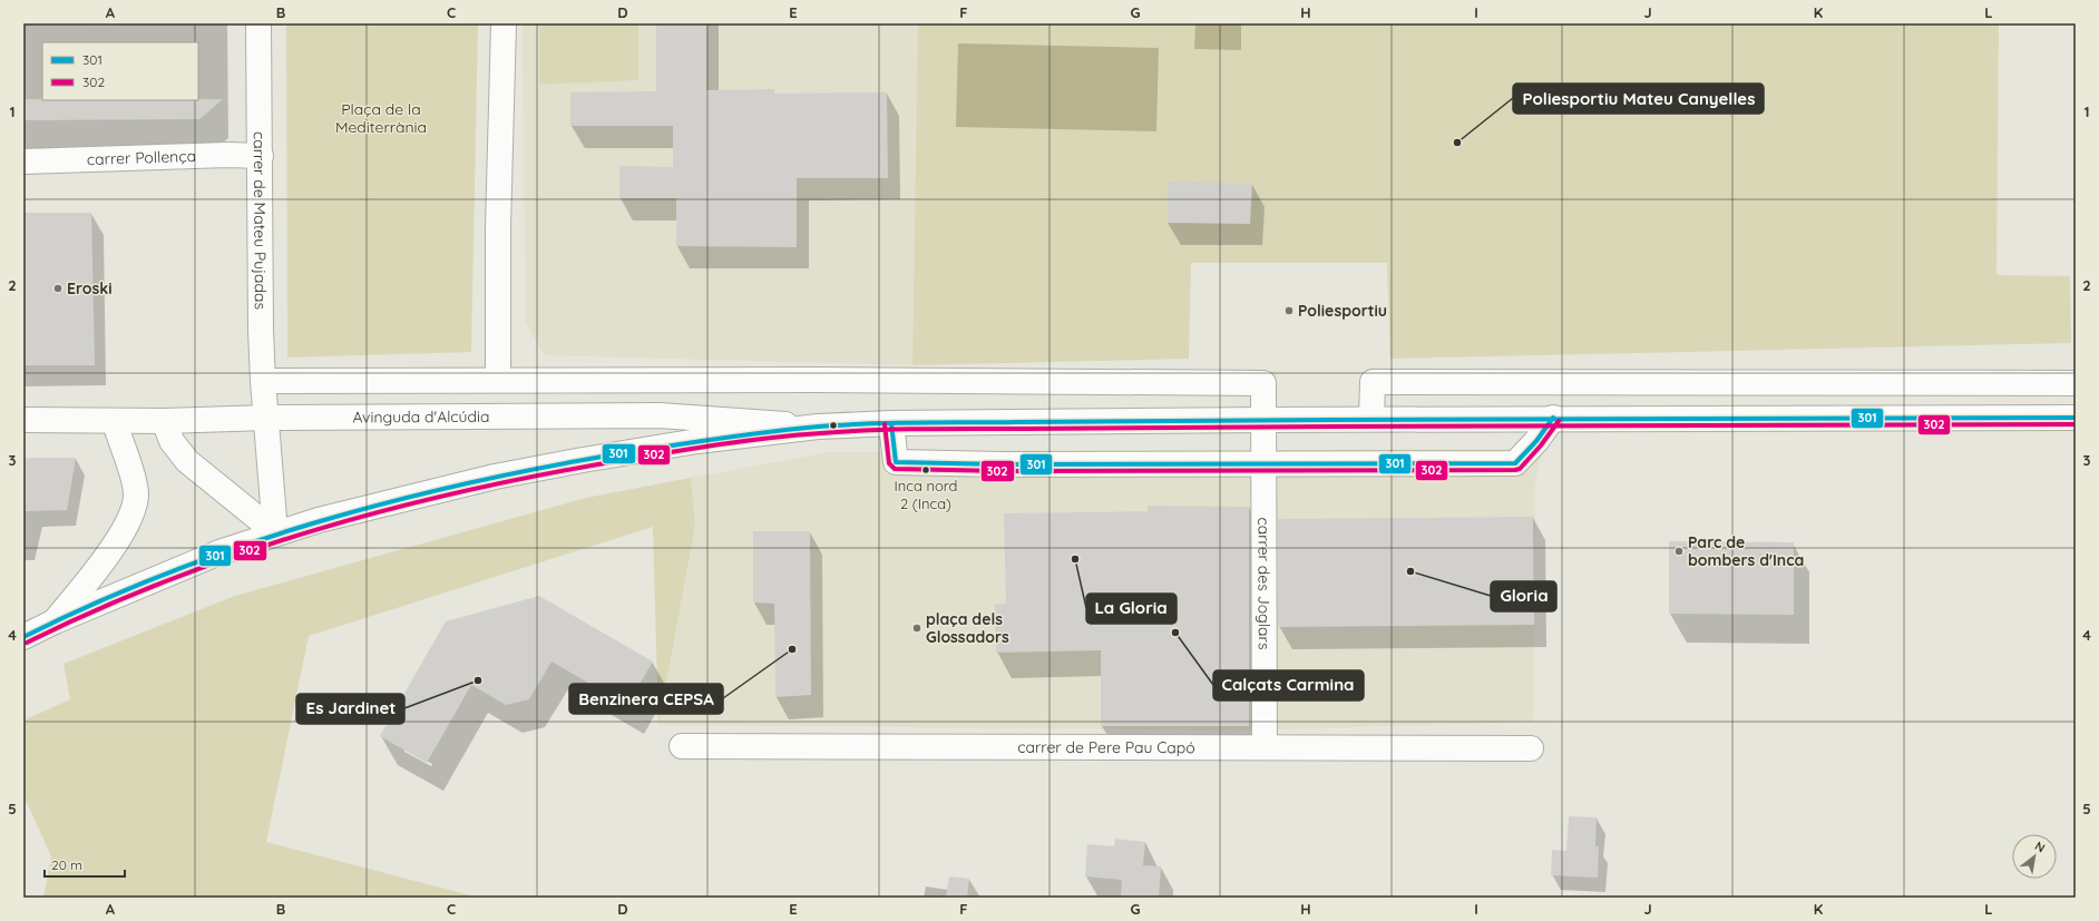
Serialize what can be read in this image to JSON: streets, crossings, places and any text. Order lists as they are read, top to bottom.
{
  "streets": {
    "street": [
      "carrer Pollença",
      "carrer de Mateu Pujadas",
      "Avinguda d'Alcúdia",
      "carrer des Joglars",
      "carrer de Pere Pau Capó"
    ]
  },
  "crossings": [
    ["carrer Pollença", "carrer de Mateu Pujadas"],
    ["carrer de Mateu Pujadas", "Avinguda d'Alcúdia"],
    ["carrer des Joglars", "carrer de Pere Pau Capó"]
  ],
  "parks": ["Plaça de la Mediterrània"],
  "places": [
    "Poliesportiu Mateu Canyelles",
    "Eroski",
    "Poliesportiu",
    "Inca nord 2 (Inca)",
    "Parc de bombers d'Inca",
    "La Gloria",
    "Gloria",
    "plaça dels Glossadors",
    "Calçats Carmina",
    "Benzinera CEPSA",
    "Es Jardinet"
  ],
  "lines": ["transit line 301", "transit line 302"],
  "legend": ["301", "302"],
  "scale_bar": "20 m",
  "north": "top right",
  "grid": {
    "columns": [
      "A",
      "B",
      "C",
      "D",
      "E",
      "F",
      "G",
      "H",
      "I",
      "J",
      "K",
      "L"
    ],
    "rows": [
      "1",
      "2",
      "3",
      "4",
      "5"
    ]
  }
}
